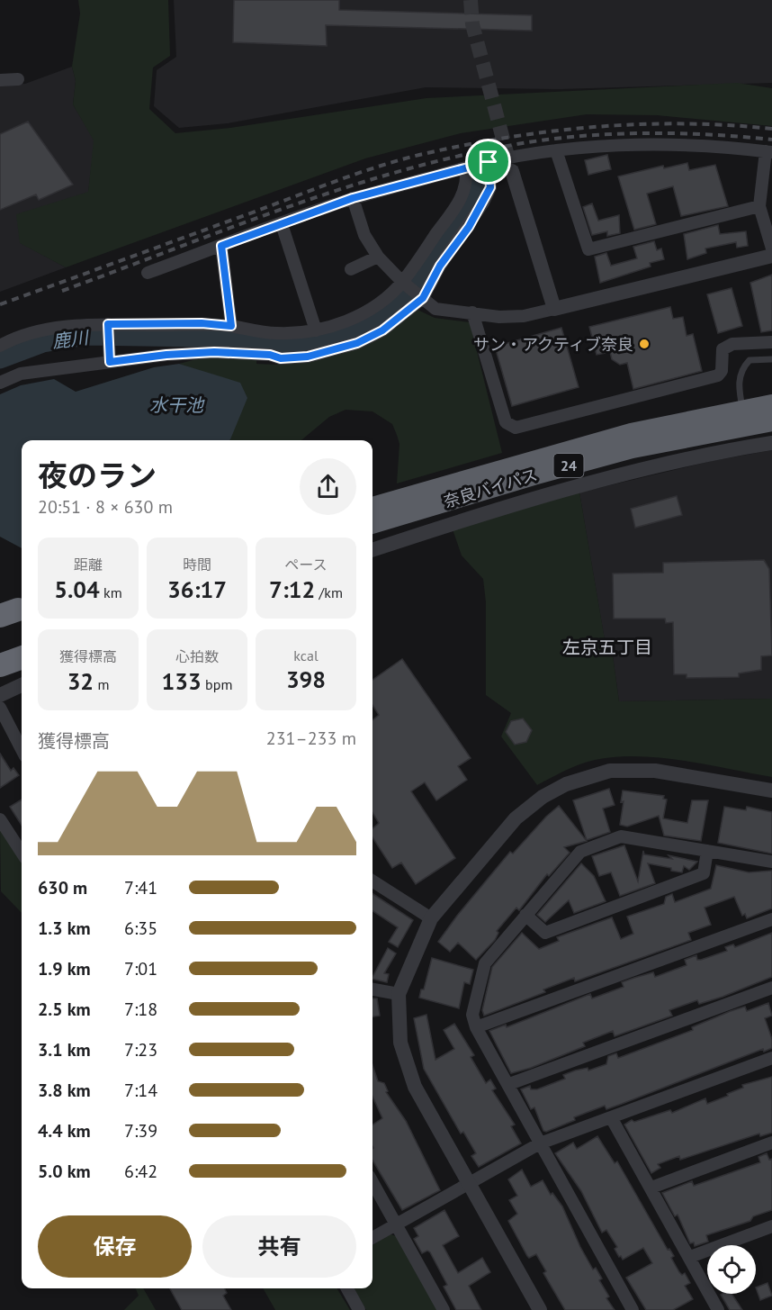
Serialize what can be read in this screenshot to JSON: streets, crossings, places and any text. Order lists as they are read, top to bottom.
{
  "streets": {
    "highway": ["24", "奈良バイパス"]
  },
  "districts": ["左京五丁目"],
  "water": ["鹿川", "水干池"],
  "places": ["サン・アクティブ奈良"],
  "page": {
    "heading": ["夜のラン", "20:51 · 8 × 630 m"],
    "stats": [
      ["距離", "5.04 km"],
      ["時間", "36:17"],
      ["ペース", "7:12 /km"],
      ["獲得標高", "32 m"],
      ["心拍数", "133 bpm"],
      ["kcal", "398"]
    ],
    "chart": ["獲得標高", "231–233 m"],
    "list": [
      {
        "name": "630 m",
        "note": "7:41"
      },
      {
        "name": "1.3 km",
        "note": "6:35"
      },
      {
        "name": "1.9 km",
        "note": "7:01"
      },
      {
        "name": "2.5 km",
        "note": "7:18"
      },
      {
        "name": "3.1 km",
        "note": "7:23"
      },
      {
        "name": "3.8 km",
        "note": "7:14"
      },
      {
        "name": "4.4 km",
        "note": "7:39"
      },
      {
        "name": "5.0 km",
        "note": "6:42"
      }
    ],
    "buttons": ["保存", "共有"]
  }
}
